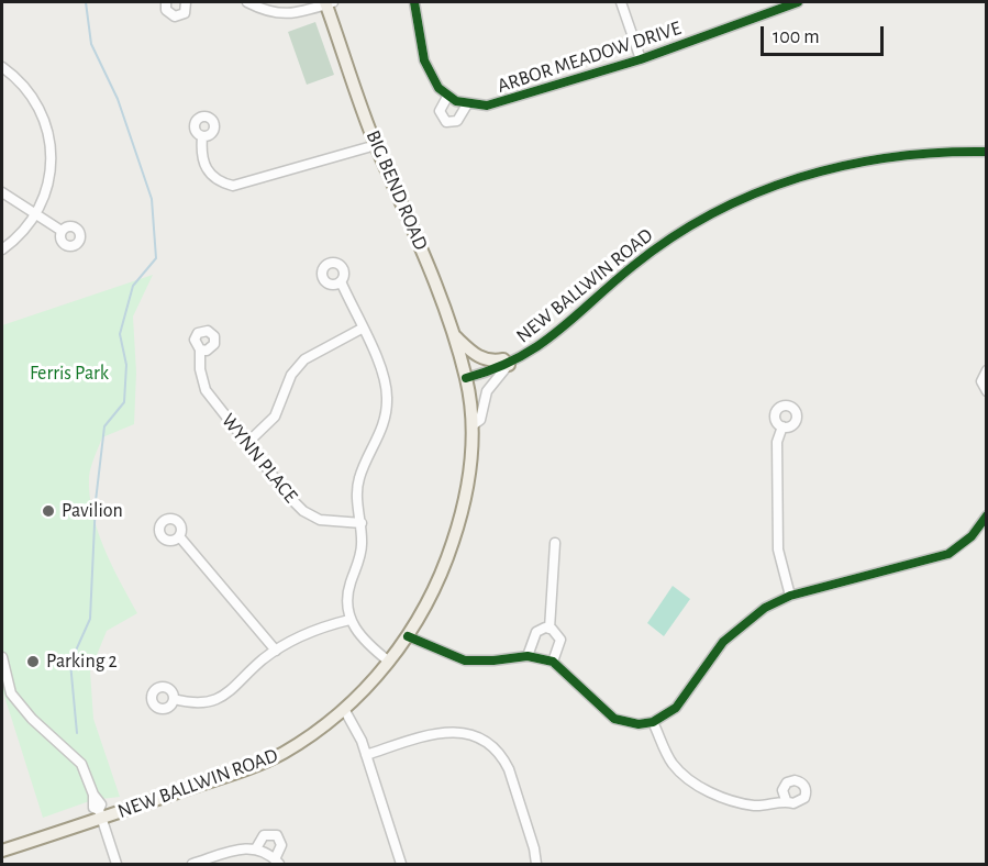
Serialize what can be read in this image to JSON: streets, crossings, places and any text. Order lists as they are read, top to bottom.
{
  "streets": {
    "main road": ["BIG BEND ROAD", "NEW BALLWIN ROAD"],
    "street": ["ARBOR MEADOW DRIVE", "WYNN PLACE"]
  },
  "crossings": [
    ["BIG BEND ROAD", "NEW BALLWIN ROAD"]
  ],
  "parks": ["Ferris Park"],
  "places": ["Pavilion", "Parking 2"],
  "scale_bar": "100 m"
}
